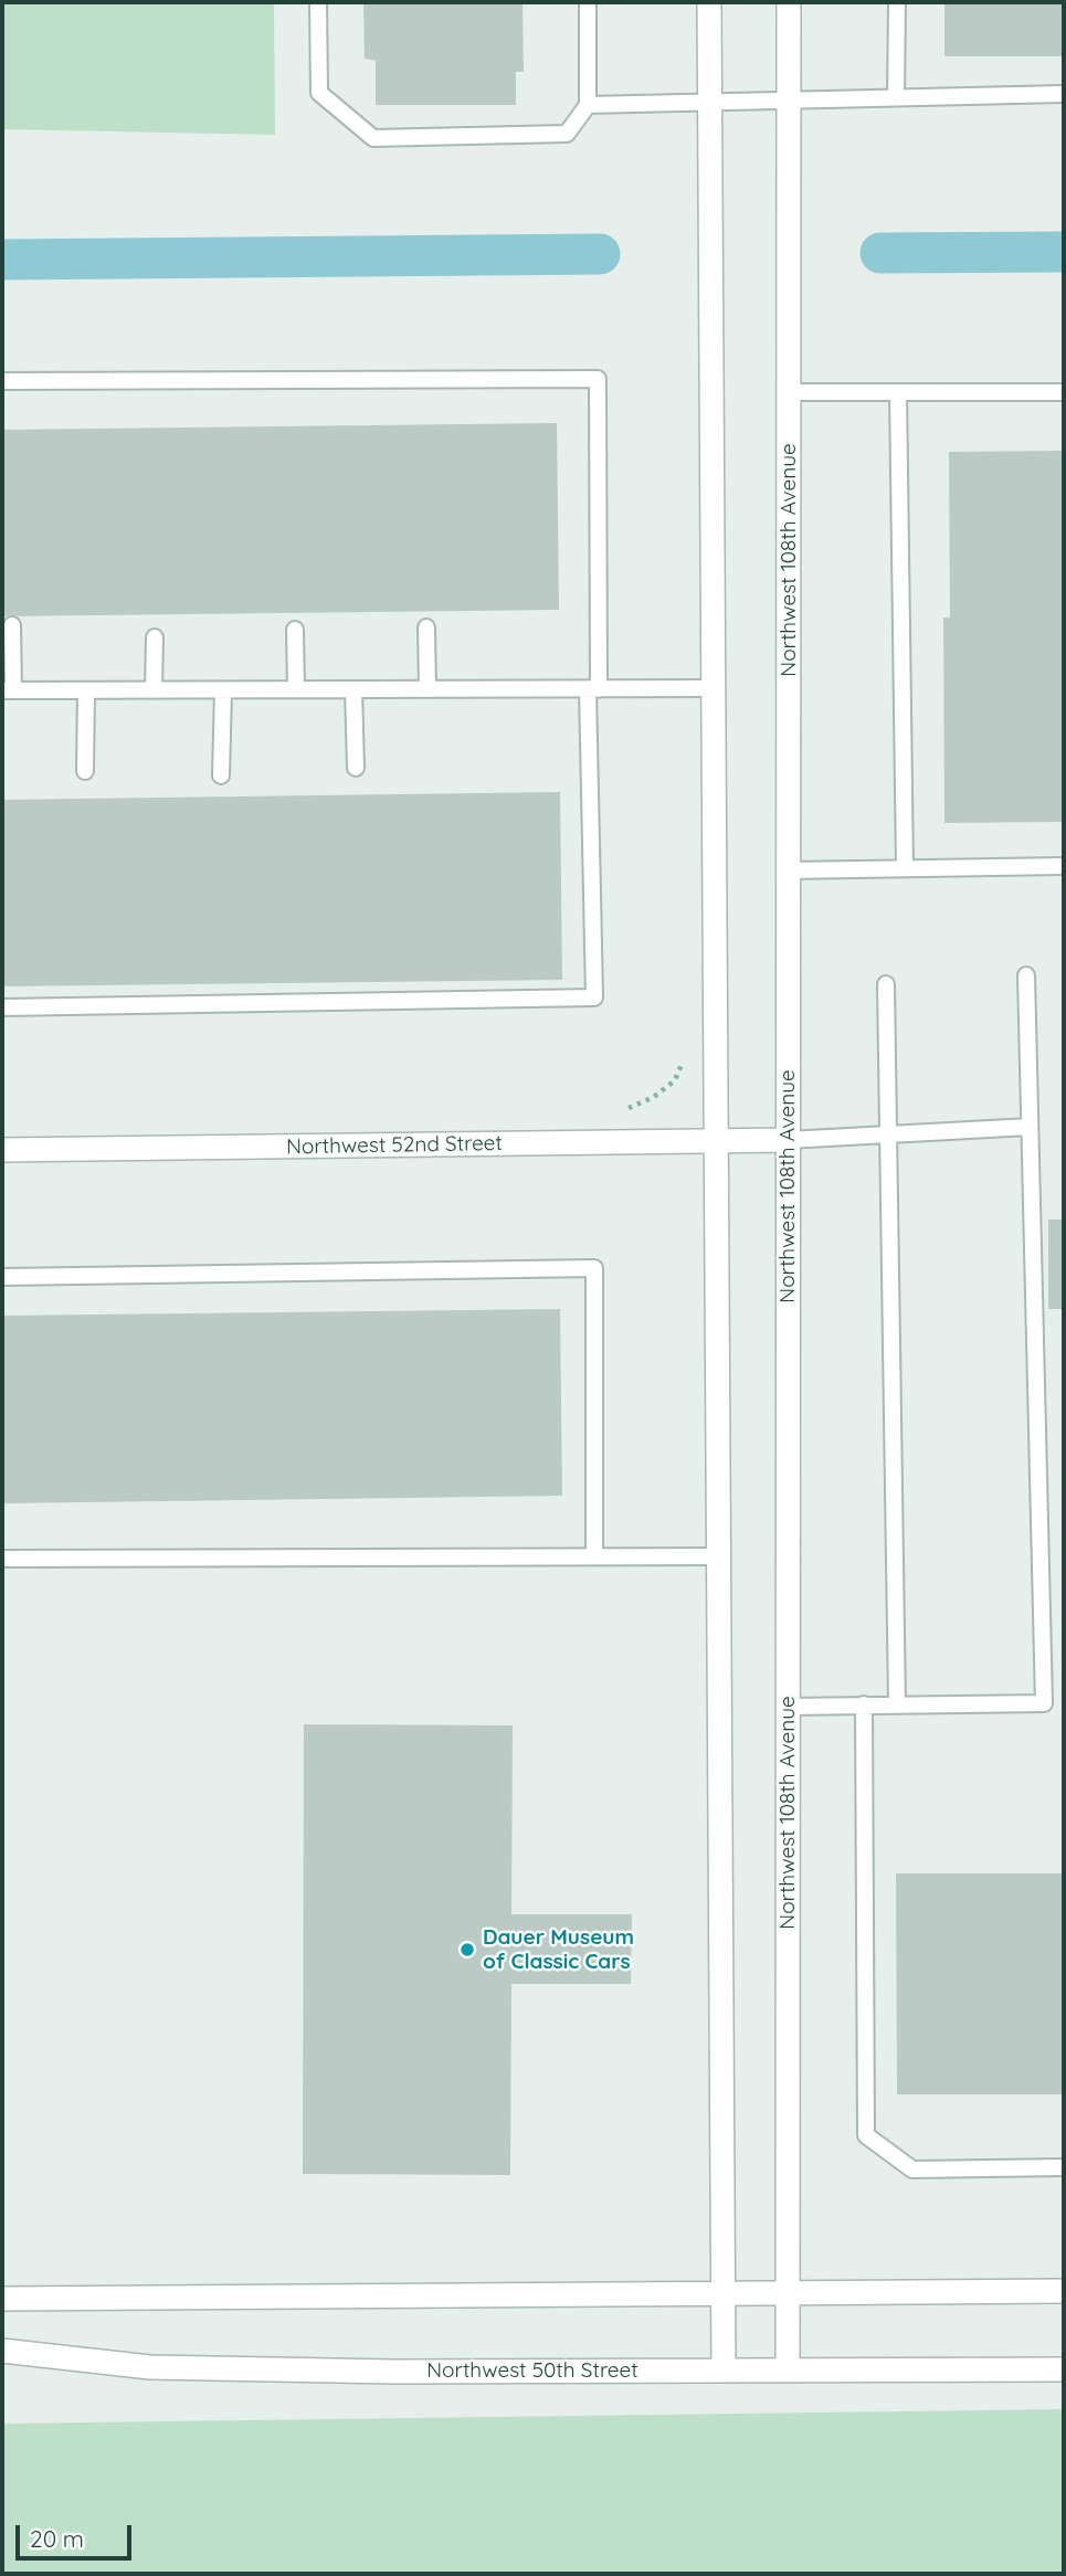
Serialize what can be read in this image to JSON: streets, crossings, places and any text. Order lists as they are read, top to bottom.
{
  "streets": {
    "street": ["Northwest 108th Avenue", "Northwest 52nd Street", "Northwest 50th Street"]
  },
  "crossings": [
    ["Northwest 108th Avenue", "Northwest 52nd Street"],
    ["Northwest 108th Avenue", "Northwest 50th Street"]
  ],
  "places": ["Dauer Museum of Classic Cars"],
  "scale_bar": "20 m"
}
